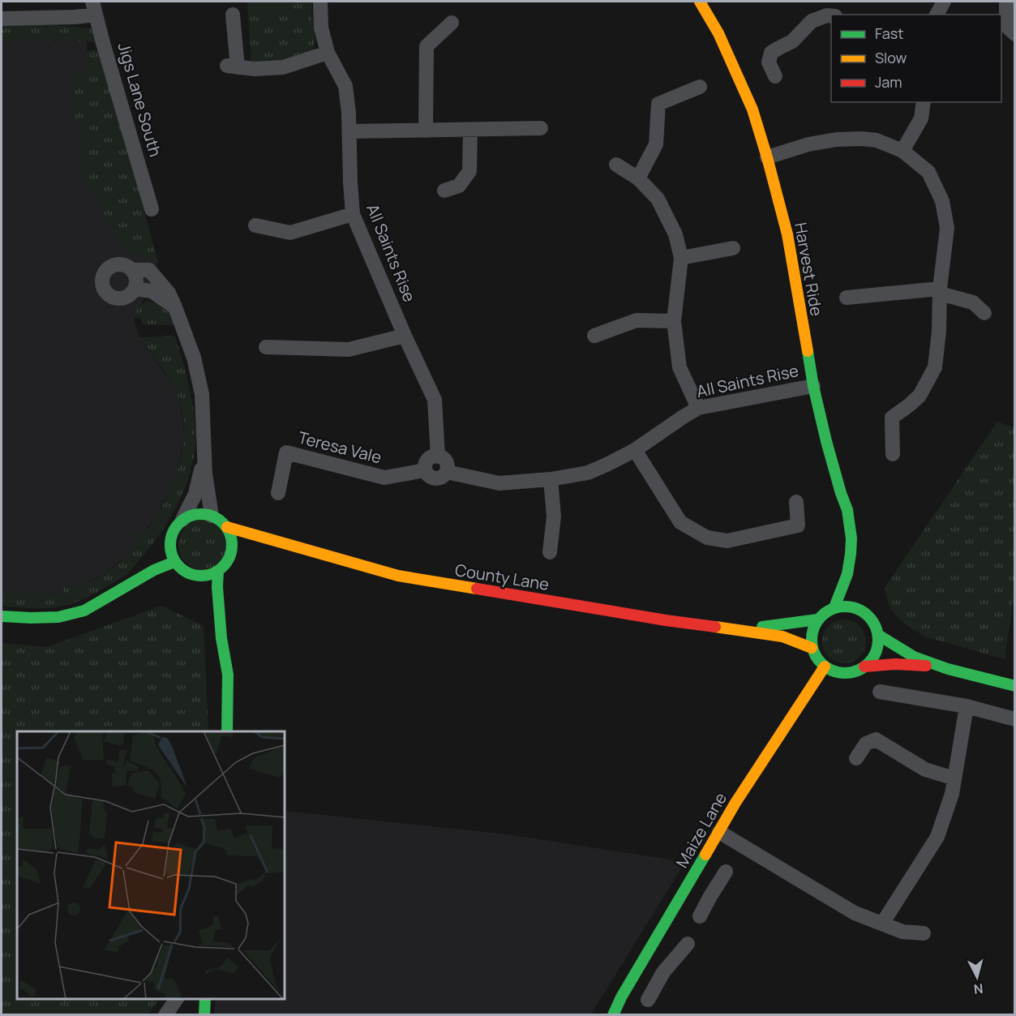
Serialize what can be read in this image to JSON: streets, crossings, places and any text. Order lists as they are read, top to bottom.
{
  "streets": {
    "street": [
      "Jigs Lane South",
      "All Saints Rise",
      "Harvest Ride",
      "Teresa Vale",
      "County Lane",
      "Maize Lane"
    ]
  },
  "crossings": [
    ["All Saints Rise", "Harvest Ride"],
    ["All Saints Rise", "Teresa Vale"],
    ["Harvest Ride", "County Lane"],
    ["Harvest Ride", "Maize Lane"],
    ["County Lane", "Maize Lane"]
  ],
  "legend": ["Fast", "Slow", "Jam"],
  "north": "bottom"
}
